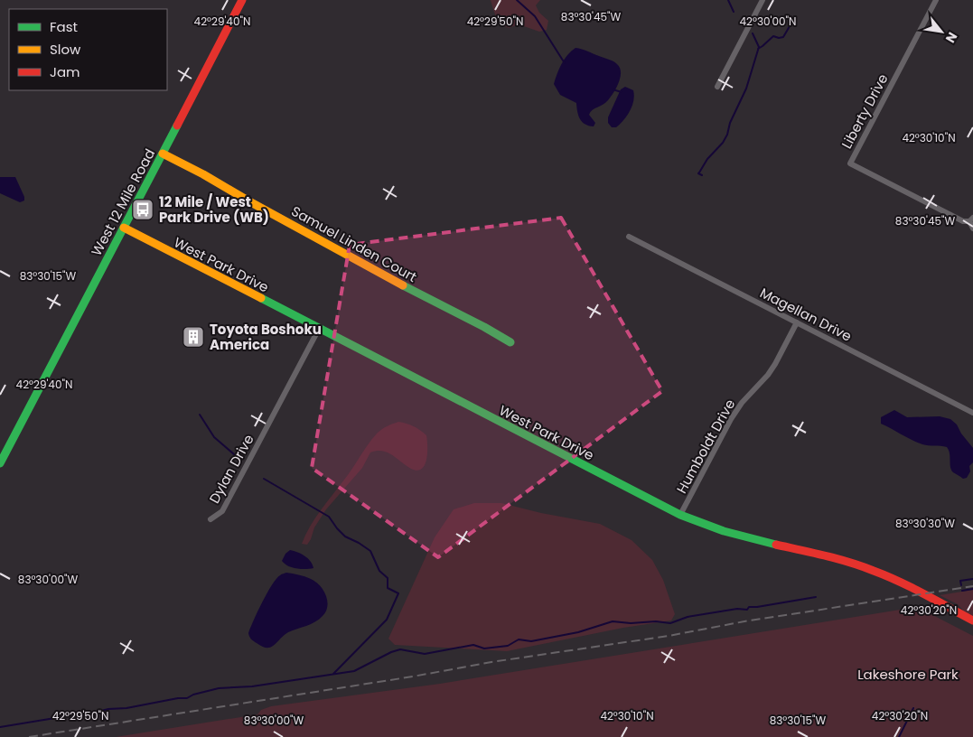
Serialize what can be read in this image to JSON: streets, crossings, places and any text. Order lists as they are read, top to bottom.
{
  "streets": {
    "street": [
      "Liberty Drive",
      "West 12 Mile Road",
      "Samuel Linden Court",
      "West Park Drive",
      "Magellan Drive",
      "Humboldt Drive",
      "Dylan Drive"
    ]
  },
  "crossings": [
    ["West 12 Mile Road", "Samuel Linden Court"],
    ["West 12 Mile Road", "West Park Drive"],
    ["West Park Drive", "Humboldt Drive"],
    ["West Park Drive", "Dylan Drive"],
    ["Magellan Drive", "Humboldt Drive"]
  ],
  "parks": ["Lakeshore Park"],
  "places": {
    "bus stop": ["12 Mile / West Park Drive (WB)"],
    "building": ["Toyota Boshoku America"]
  },
  "legend": ["Fast", "Slow", "Jam"],
  "north": "bottom right",
  "coordinates": [
    "83°30'45\"W",
    "42°29'40\"N",
    "42°29'50\"N",
    "42°30'00\"N",
    "42°30'10\"N",
    "83°30'15\"W",
    "83°30'30\"W",
    "83°30'00\"W",
    "42°30'20\"N"
  ]
}
